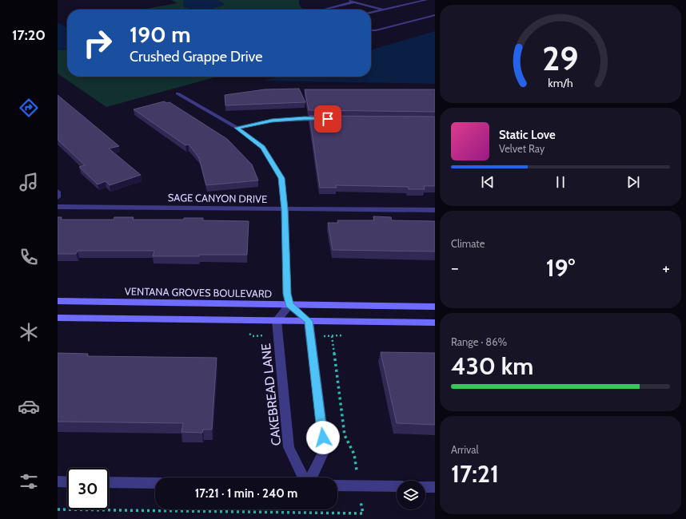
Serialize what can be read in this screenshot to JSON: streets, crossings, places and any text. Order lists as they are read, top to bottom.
{
  "streets": {
    "street": ["SAGE CANYON DRIVE", "VENTANA GROVES BOULEVARD", "CAKEBREAD LANE"]
  },
  "page": {
    "tabs": "17:20",
    "turn": ["190 m", "Crushed Grappe Drive"],
    "song": ["Static Love", "Velvet Ray"],
    "tile": [
      "Climate",
      ["Range · 86%", "430 km"],
      ["Arrival", "17:21"]
    ],
    "heat": ["−", "19°", "+"],
    "limit": "30",
    "trip": "17:21 · 1 min · 240 m",
    "gauge": ["29", "km/h"]
  }
}
